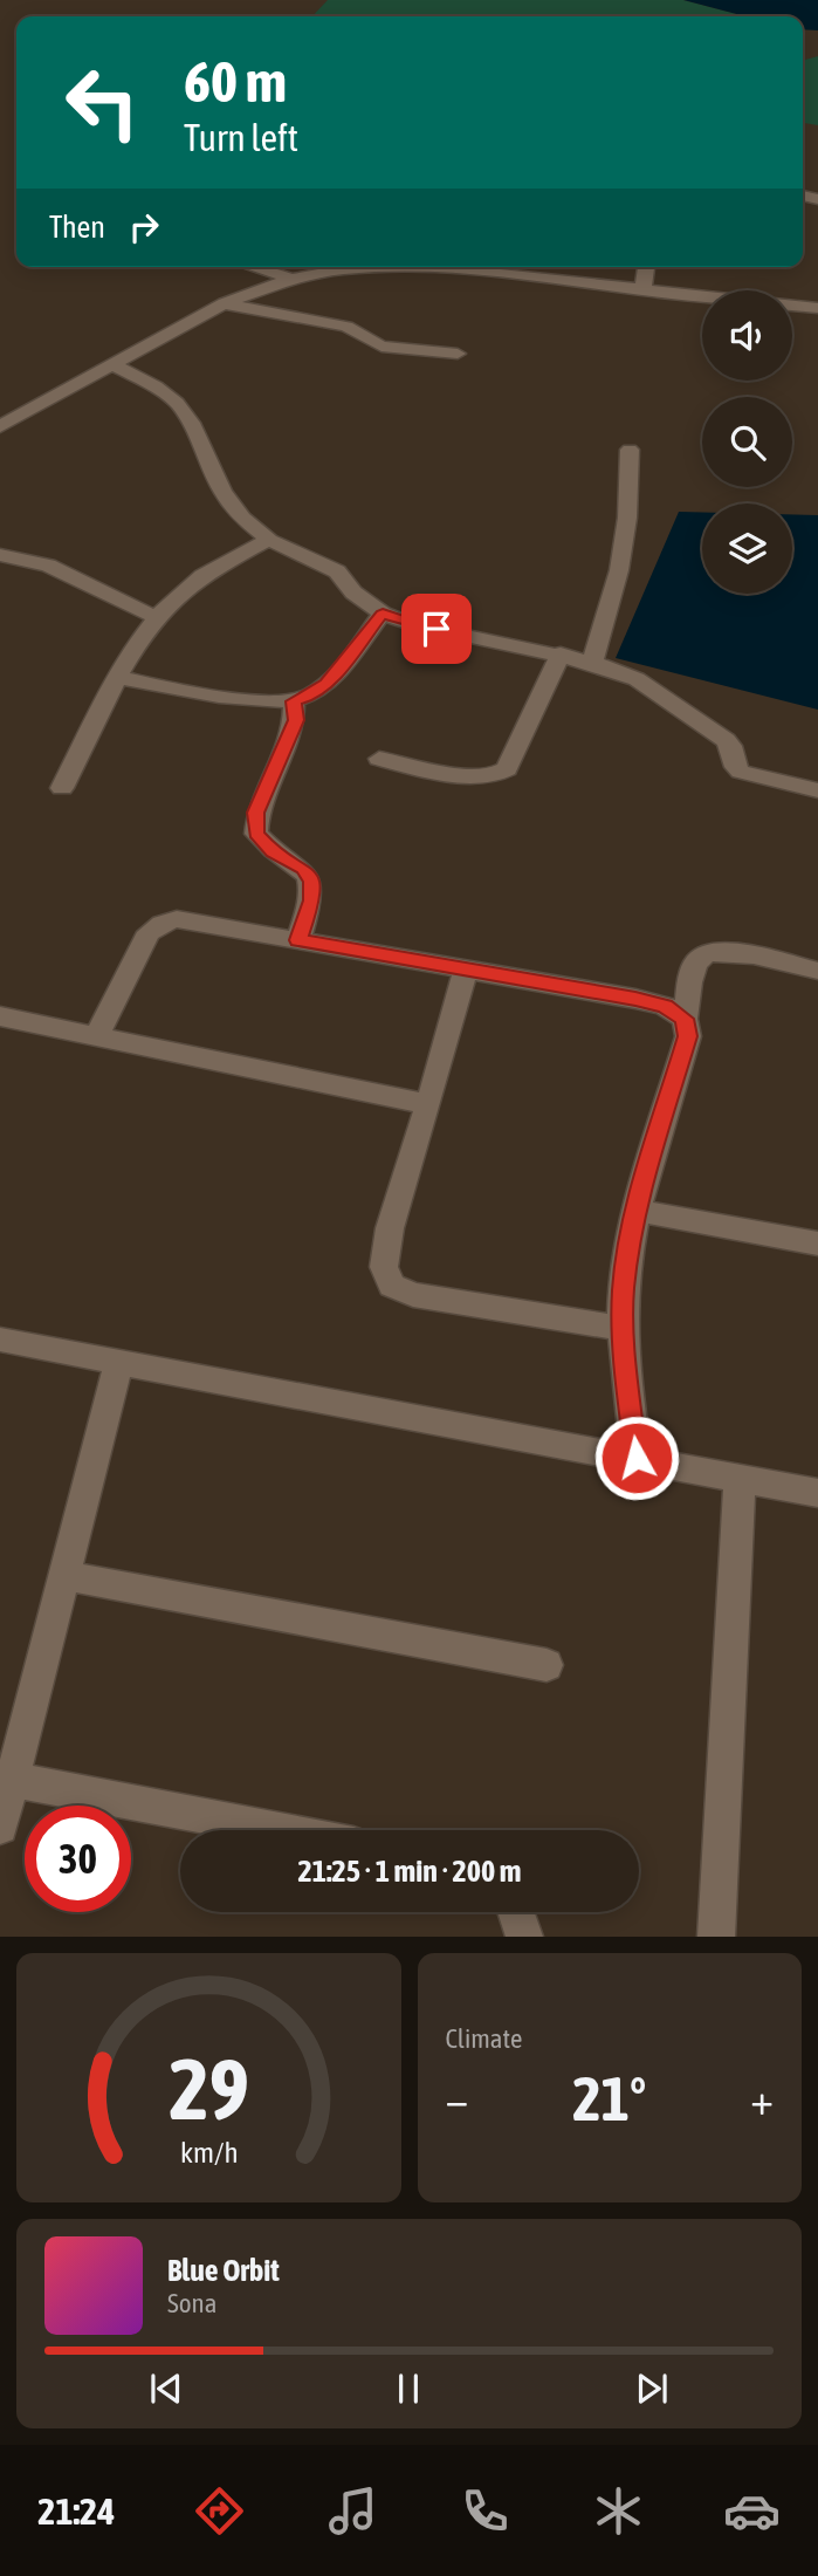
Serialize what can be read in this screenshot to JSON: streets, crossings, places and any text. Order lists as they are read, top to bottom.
{
  "page": {
    "turn": ["60 m", "Turn left"],
    "then": "Then",
    "limit": "30",
    "trip": "21:25 · 1 min · 200 m",
    "tile": "Climate",
    "heat": ["−", "21°", "+"],
    "song": ["Blue Orbit", "Sona"],
    "tabs": "21:24",
    "gauge": ["29", "km/h"]
  }
}
